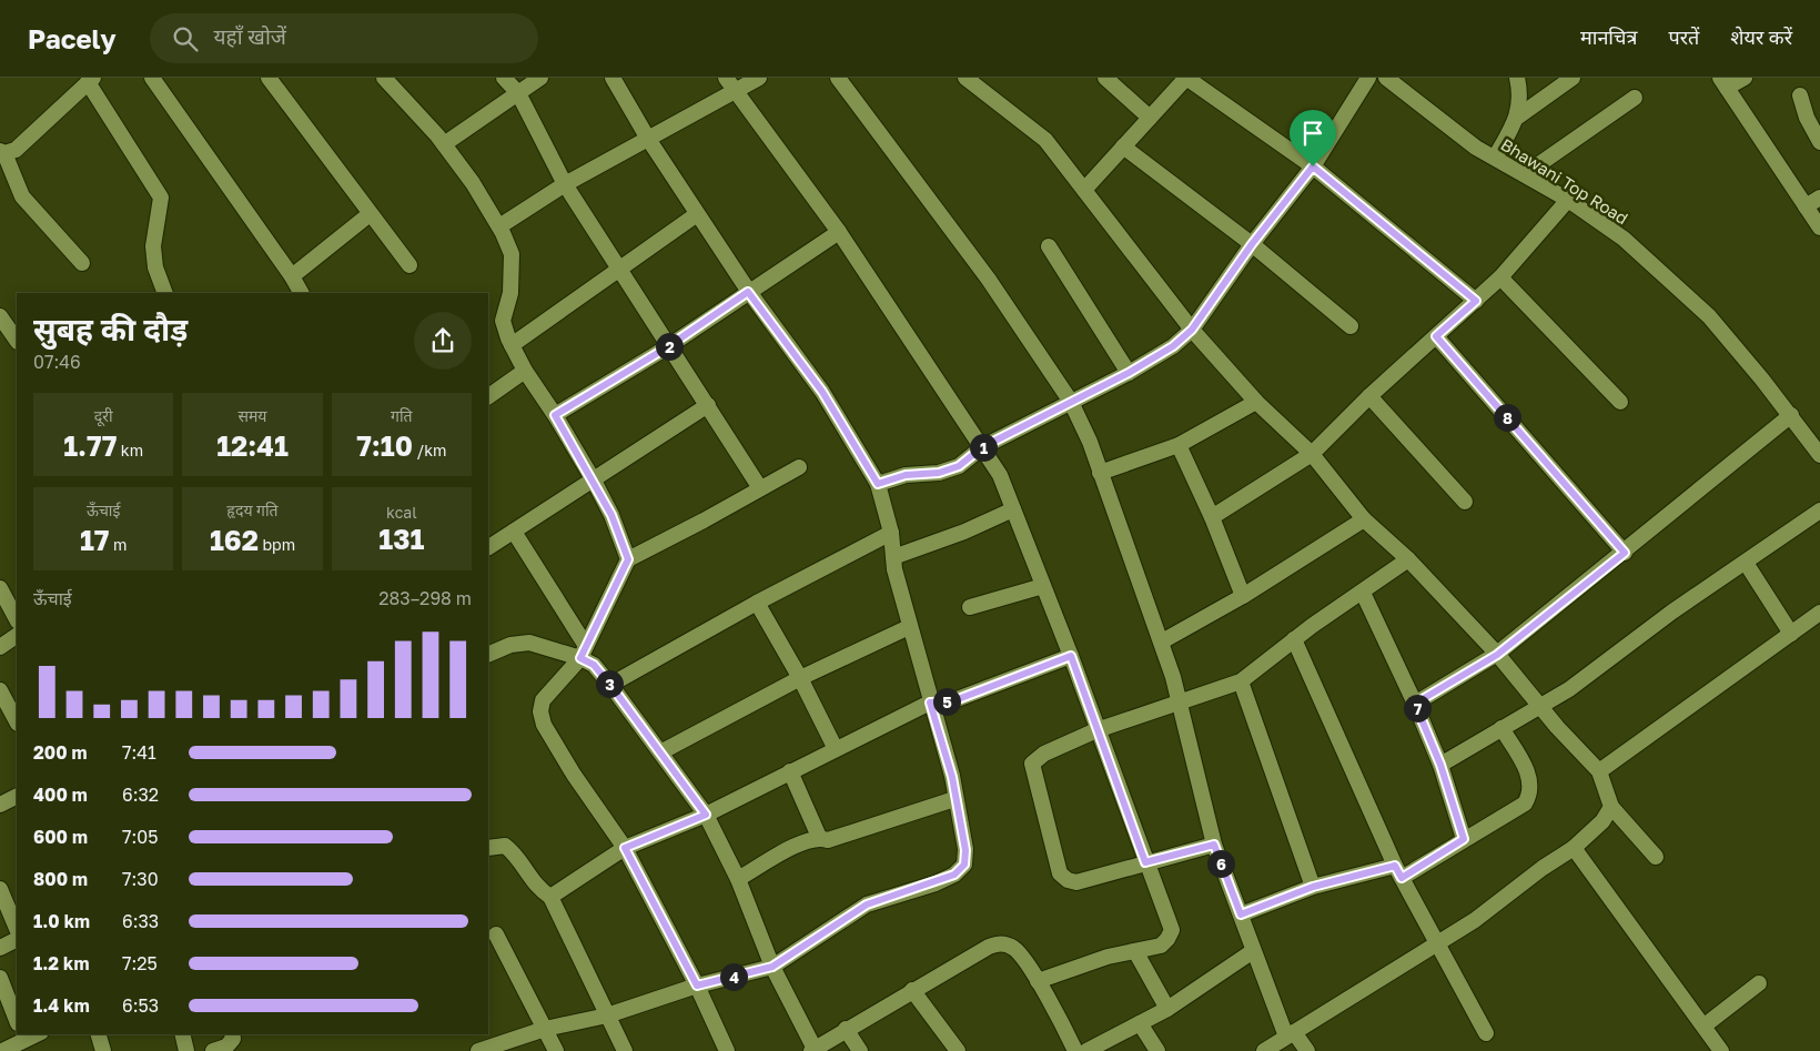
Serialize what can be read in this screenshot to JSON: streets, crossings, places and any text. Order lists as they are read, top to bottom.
{
  "streets": {
    "street": ["Bhawani Top Road"]
  },
  "page": {
    "header": "Pacely",
    "search": "यहाँ खोजें",
    "nav": ["मानचित्र", "परतें", "शेयर करें"],
    "heading": ["सुबह की दौड़", "07:46"],
    "pins": [
      "2",
      "8",
      "1",
      "3",
      "5",
      "7",
      "6",
      "4"
    ],
    "stats": [
      ["दूरी", "1.77 km"],
      ["समय", "12:41"],
      ["गति", "7:10 /km"],
      ["ऊँचाई", "17 m"],
      ["हृदय गति", "162 bpm"],
      ["kcal", "131"]
    ],
    "chart": ["ऊँचाई", "283–298 m"],
    "list": [
      {
        "name": "200 m",
        "note": "7:41"
      },
      {
        "name": "400 m",
        "note": "6:32"
      },
      {
        "name": "600 m",
        "note": "7:05"
      },
      {
        "name": "800 m",
        "note": "7:30"
      },
      {
        "name": "1.0 km",
        "note": "6:33"
      },
      {
        "name": "1.2 km",
        "note": "7:25"
      },
      {
        "name": "1.4 km",
        "note": "6:53"
      }
    ]
  }
}
